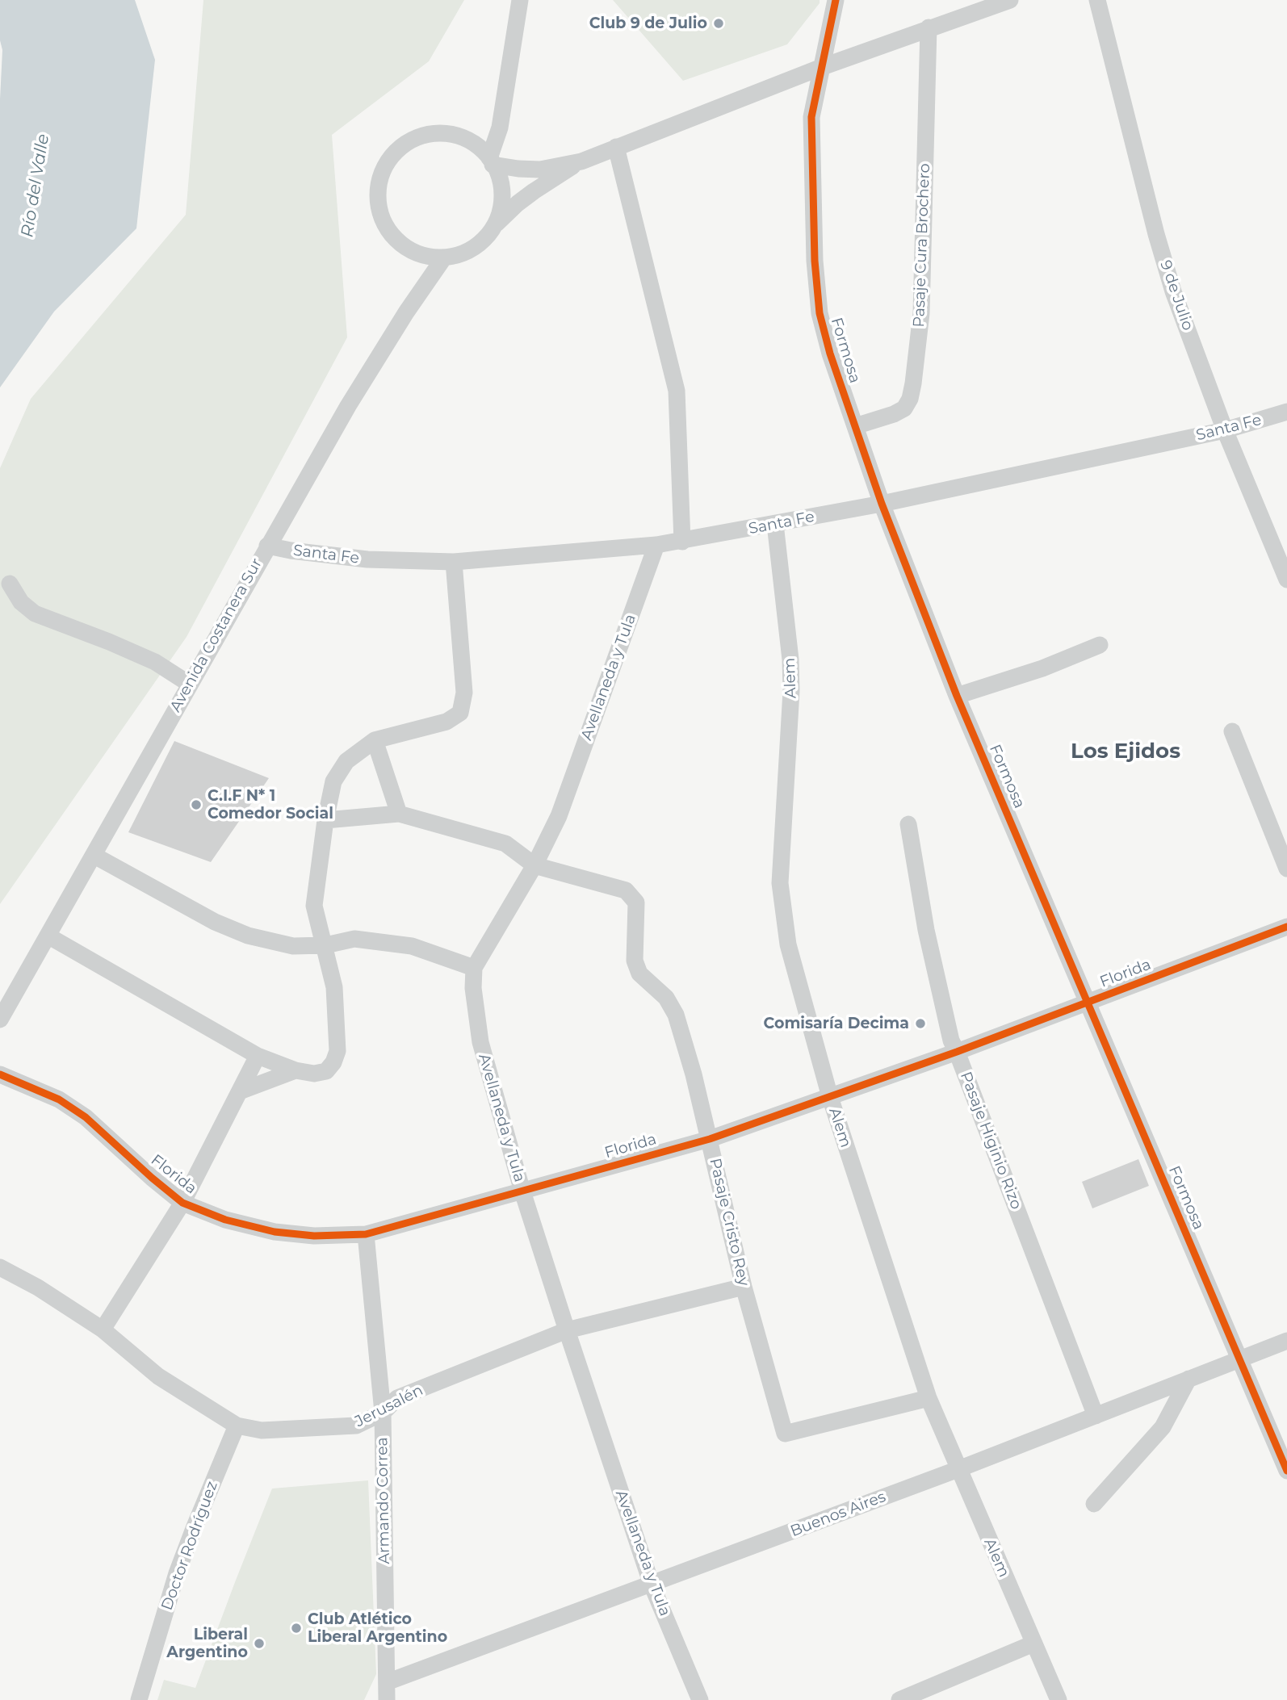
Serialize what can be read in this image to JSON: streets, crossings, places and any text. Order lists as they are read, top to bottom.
{
  "streets": {
    "street": [
      "Pasaje Cura Brochero",
      "9 de Julio",
      "Formosa",
      "Santa Fe",
      "Avenida Costanera Sur",
      "Avellaneda y Tula",
      "Alem",
      "Florida",
      "Pasaje Higinio Rizo",
      "Pasaje Cristo Rey",
      "Jerusalén",
      "Armando Correa",
      "Buenos Aires",
      "Doctor Rodríguez"
    ]
  },
  "crossings": [
    ["Pasaje Cura Brochero", "Formosa"],
    ["9 de Julio", "Santa Fe"],
    ["Formosa", "Santa Fe"],
    ["Formosa", "Florida"],
    ["Formosa", "Buenos Aires"],
    ["Santa Fe", "Avenida Costanera Sur"],
    ["Santa Fe", "Avellaneda y Tula"],
    ["Santa Fe", "Alem"],
    ["Avellaneda y Tula", "Florida"],
    ["Avellaneda y Tula", "Pasaje Cristo Rey"],
    ["Avellaneda y Tula", "Jerusalén"],
    ["Avellaneda y Tula", "Buenos Aires"],
    ["Alem", "Florida"],
    ["Alem", "Pasaje Cristo Rey"],
    ["Alem", "Buenos Aires"],
    ["Florida", "Pasaje Higinio Rizo"],
    ["Florida", "Pasaje Cristo Rey"],
    ["Florida", "Armando Correa"],
    ["Pasaje Higinio Rizo", "Buenos Aires"],
    ["Pasaje Cristo Rey", "Jerusalén"],
    ["Jerusalén", "Armando Correa"],
    ["Jerusalén", "Doctor Rodríguez"],
    ["Armando Correa", "Buenos Aires"]
  ],
  "districts": ["Los Ejidos"],
  "water": ["Río del Valle"],
  "places": [
    "Club 9 de Julio",
    "C.I.F N* 1 Comedor Social",
    "Comisaría Decima",
    "Club Atlético Liberal Argentino",
    "Liberal Argentino"
  ]
}
